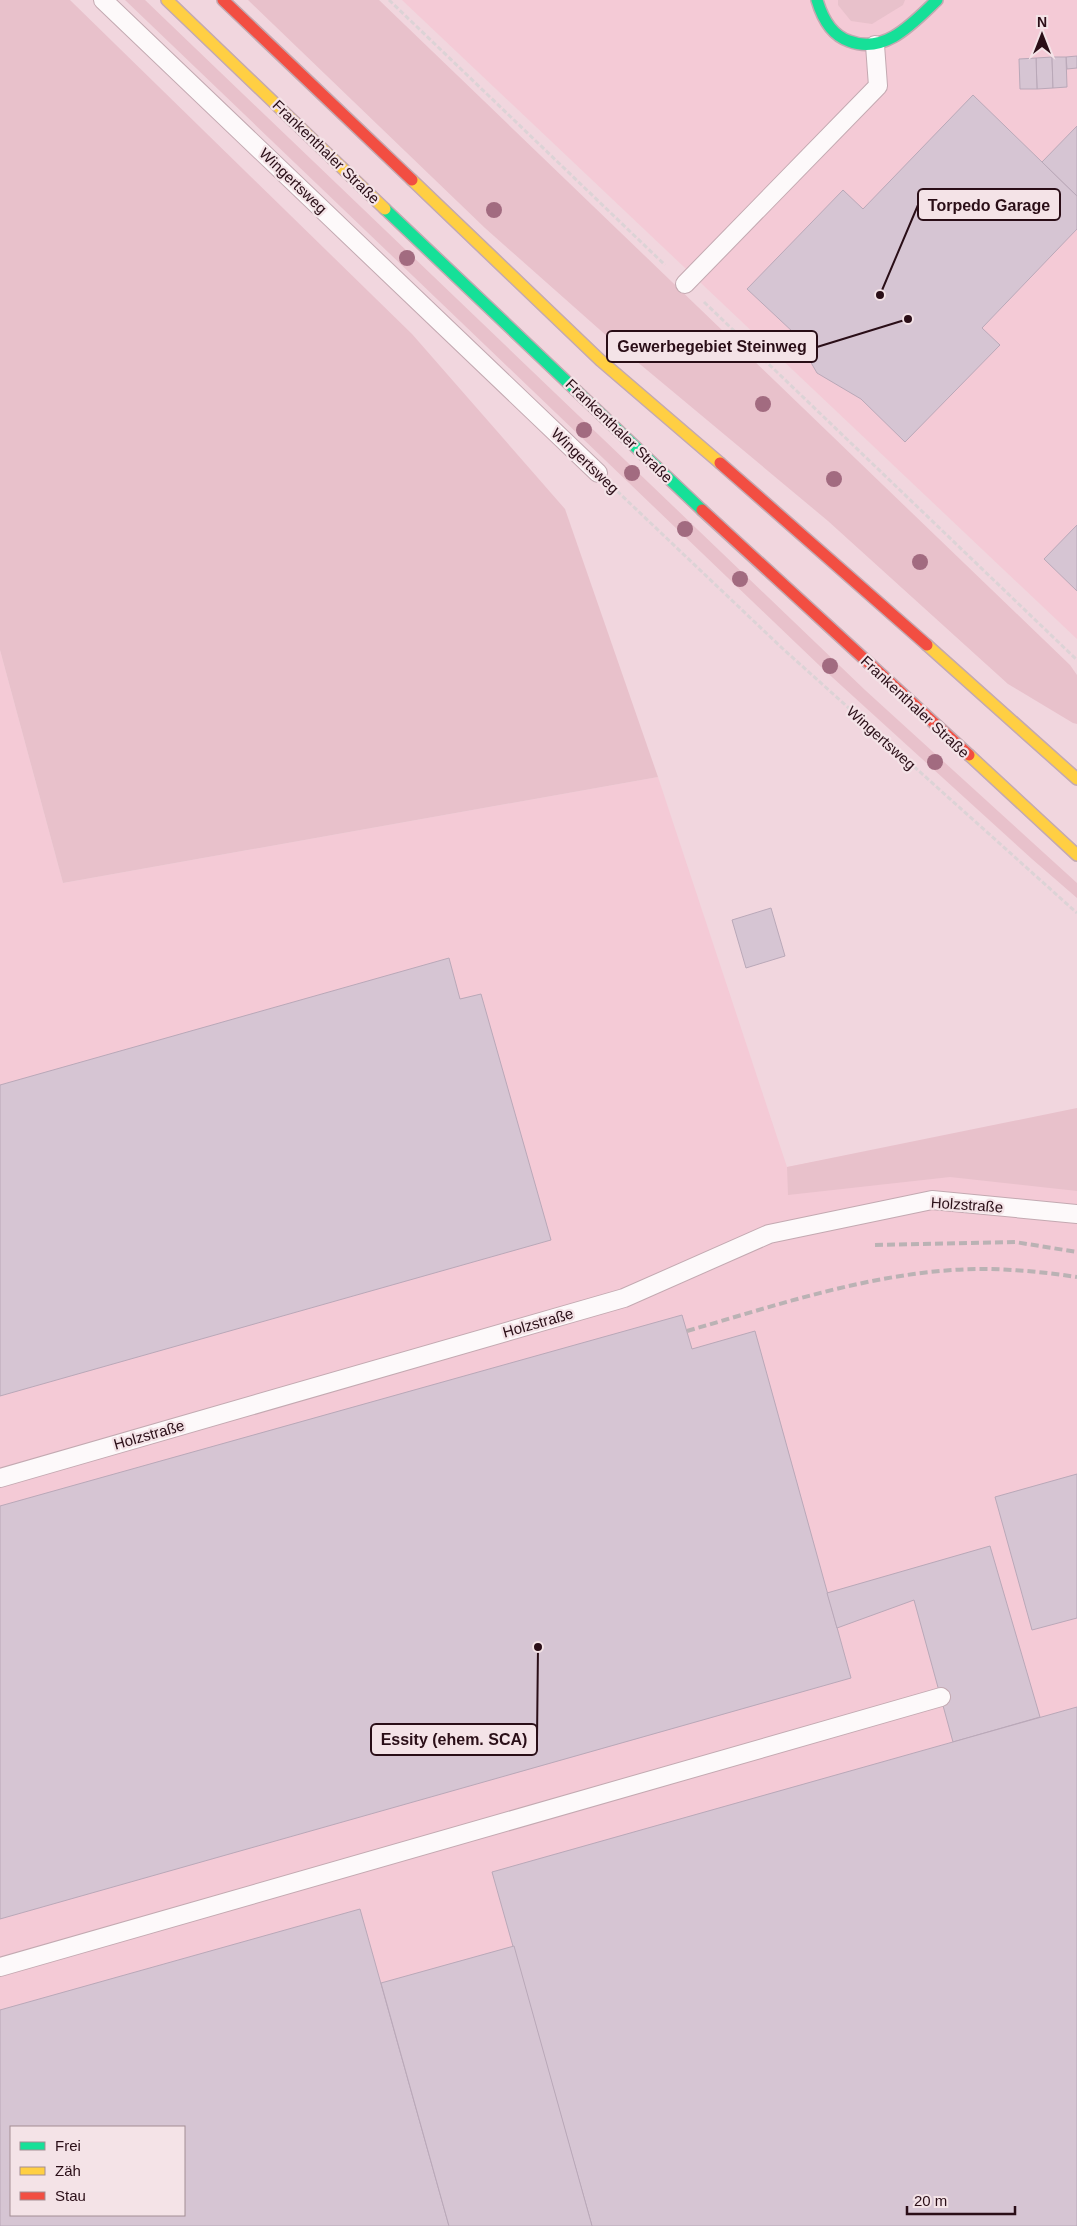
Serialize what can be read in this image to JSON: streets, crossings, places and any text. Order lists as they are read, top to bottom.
{
  "streets": {
    "main road": ["Frankenthaler Straße"],
    "lane": ["Wingertsweg", "Holzstraße"]
  },
  "places": ["Torpedo Garage", "Gewerbegebiet Steinweg", "Essity (ehem. SCA)"],
  "legend": ["Frei", "Zäh", "Stau"],
  "scale_bar": "20 m",
  "north": "top"
}
